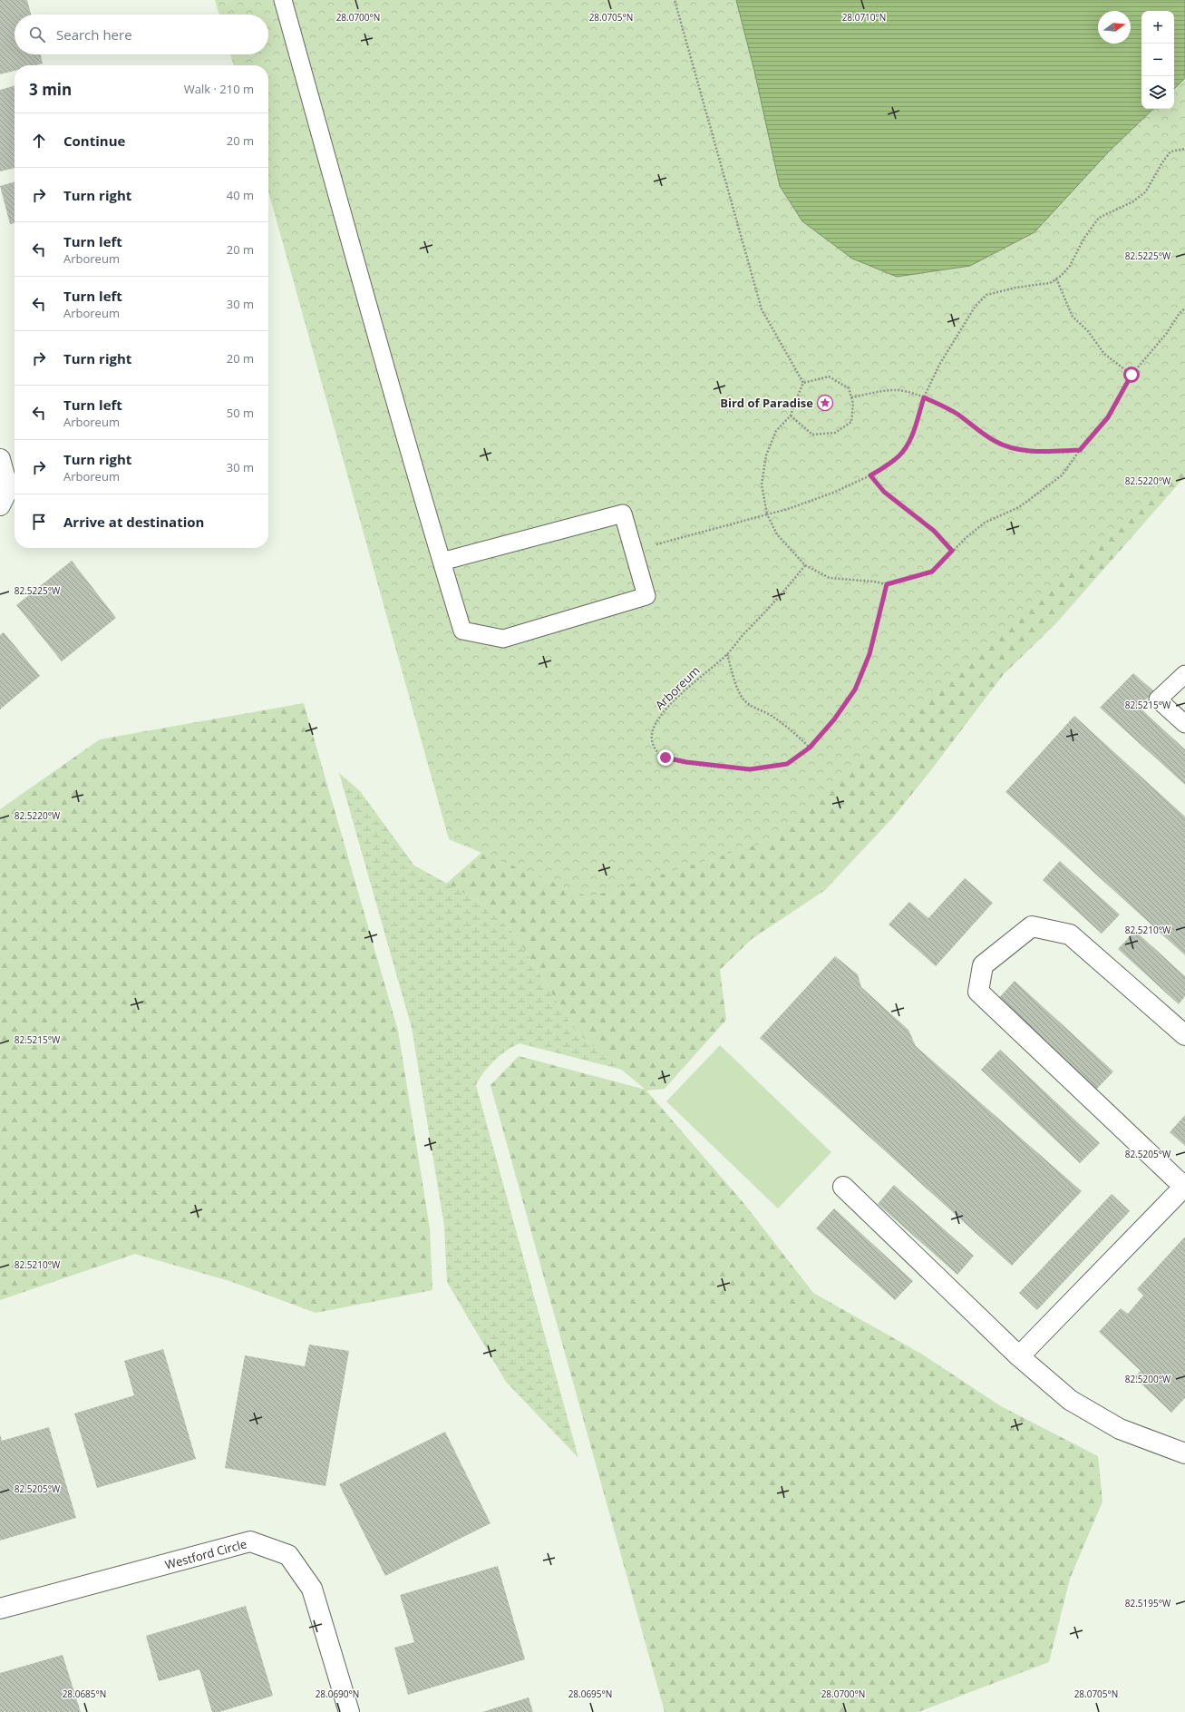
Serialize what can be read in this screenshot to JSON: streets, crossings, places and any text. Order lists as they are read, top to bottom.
{
  "streets": {
    "street": ["Westford Circle"],
    "path": ["Arboreum"]
  },
  "places": {
    "place": ["Bird of Paradise"]
  },
  "north": "right",
  "page": {
    "map_buttons": ["+", "−"],
    "search": "Search here",
    "heading": ["3 min", "Walk · 210 m"],
    "list": [
      ["Continue", "20 m"],
      ["Turn right", "40 m"],
      ["Turn left", "Arboreum", "20 m"],
      ["Turn left", "Arboreum", "30 m"],
      ["Turn right", "20 m"],
      ["Turn left", "Arboreum", "50 m"],
      ["Turn right", "Arboreum", "30 m"],
      "Arrive at destination"
    ]
  },
  "coordinates": [
    "28.0700°N",
    "28.0705°N",
    "28.0710°N",
    "82.5225°W",
    "82.5220°W",
    "82.5215°W",
    "82.5210°W",
    "82.5205°W",
    "82.5200°W",
    "82.5195°W",
    "28.0685°N",
    "28.0690°N",
    "28.0695°N"
  ]
}
